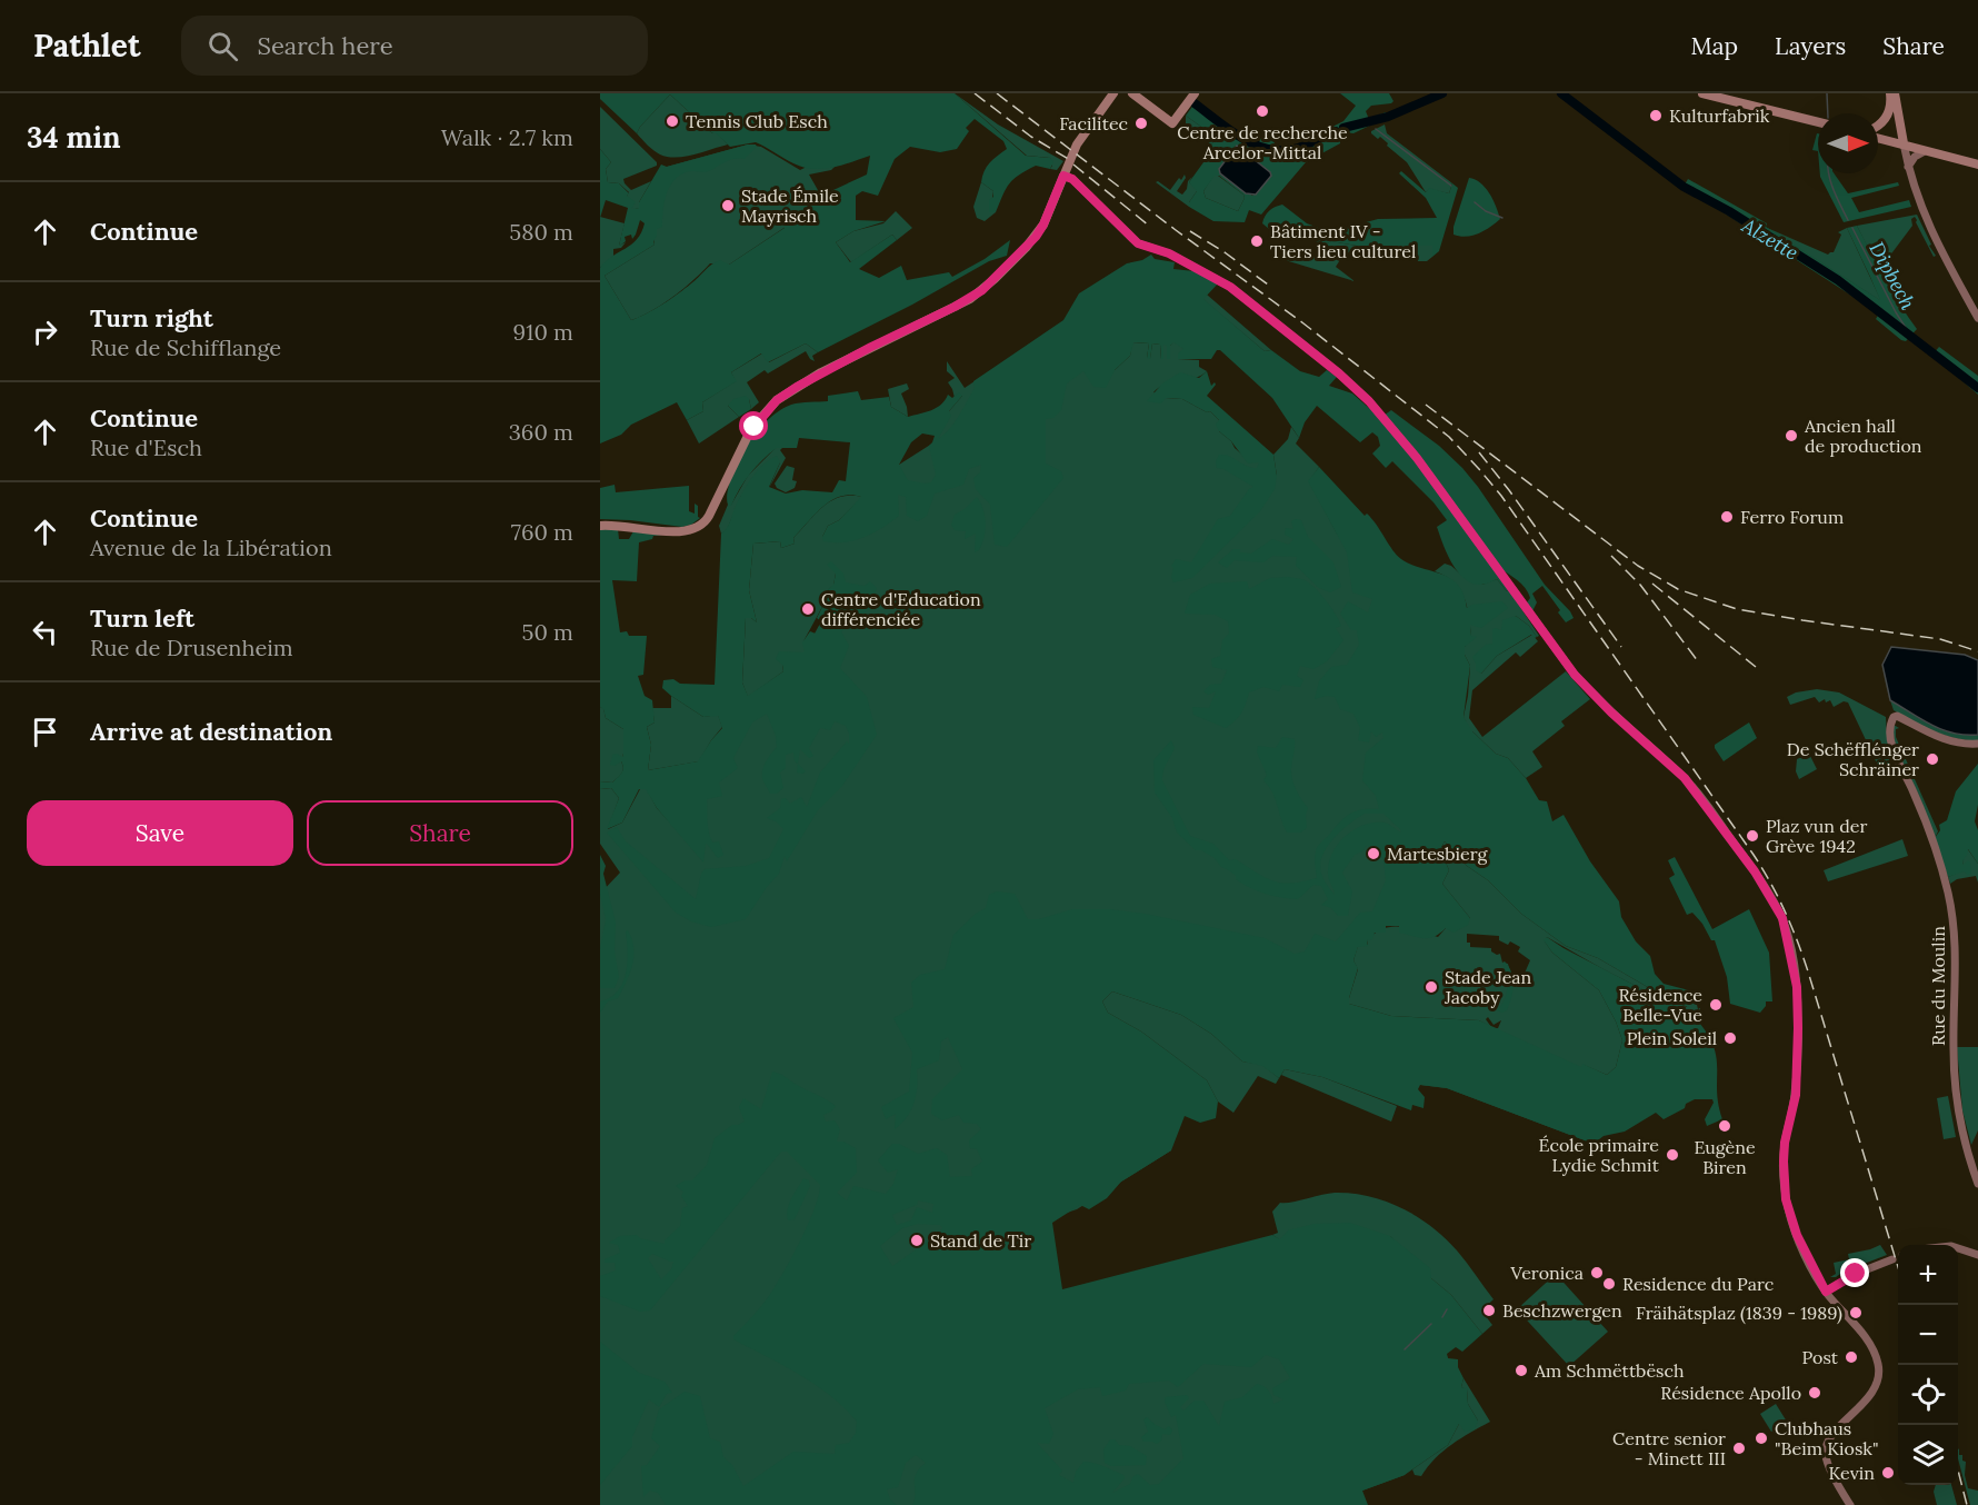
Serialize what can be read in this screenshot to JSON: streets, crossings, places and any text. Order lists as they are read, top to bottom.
{
  "streets": {
    "street": ["Rue du Moulin"]
  },
  "water": ["Alzette", "Dipbech"],
  "places": [
    "Centre de recherche Arcelor-Mittal",
    "Kulturfabrik",
    "Tennis Club Esch",
    "Facilitec",
    "Stade Émile Mayrisch",
    "Bâtiment IV - Tiers lieu culturel",
    "Ancien hall de production",
    "Ferro Forum",
    "Centre d'Education différenciée",
    "De Schëfflénger Schräiner",
    "Plaz vun der Grève 1942",
    "Martesbierg",
    "Stade Jean Jacoby",
    "Résidence Belle-Vue",
    "Plein Soleil",
    "Eugène Biren",
    "École primaire Lydie Schmit",
    "Stand de Tir",
    "Veronica",
    "Residence du Parc",
    "Beschzwergen",
    "Fräihätsplaz (1839 - 1989)",
    "Post",
    "Am Schmëttbësch",
    "Résidence Apollo",
    "Clubhaus \"Beim Kiosk\"",
    "Centre senior - Minett III",
    "Kevin"
  ],
  "north": "right",
  "page": {
    "header": "Pathlet",
    "search": "Search here",
    "nav": ["Map", "Layers", "Share"],
    "heading": ["34 min", "Walk · 2.7 km"],
    "list": [
      ["Continue", "580 m"],
      ["Turn right", "Rue de Schifflange", "910 m"],
      ["Continue", "Rue d'Esch", "360 m"],
      ["Continue", "Avenue de la Libération", "760 m"],
      ["Turn left", "Rue de Drusenheim", "50 m"],
      "Arrive at destination"
    ],
    "buttons": ["Save", "Share"],
    "map_buttons": ["+", "−"]
  }
}
